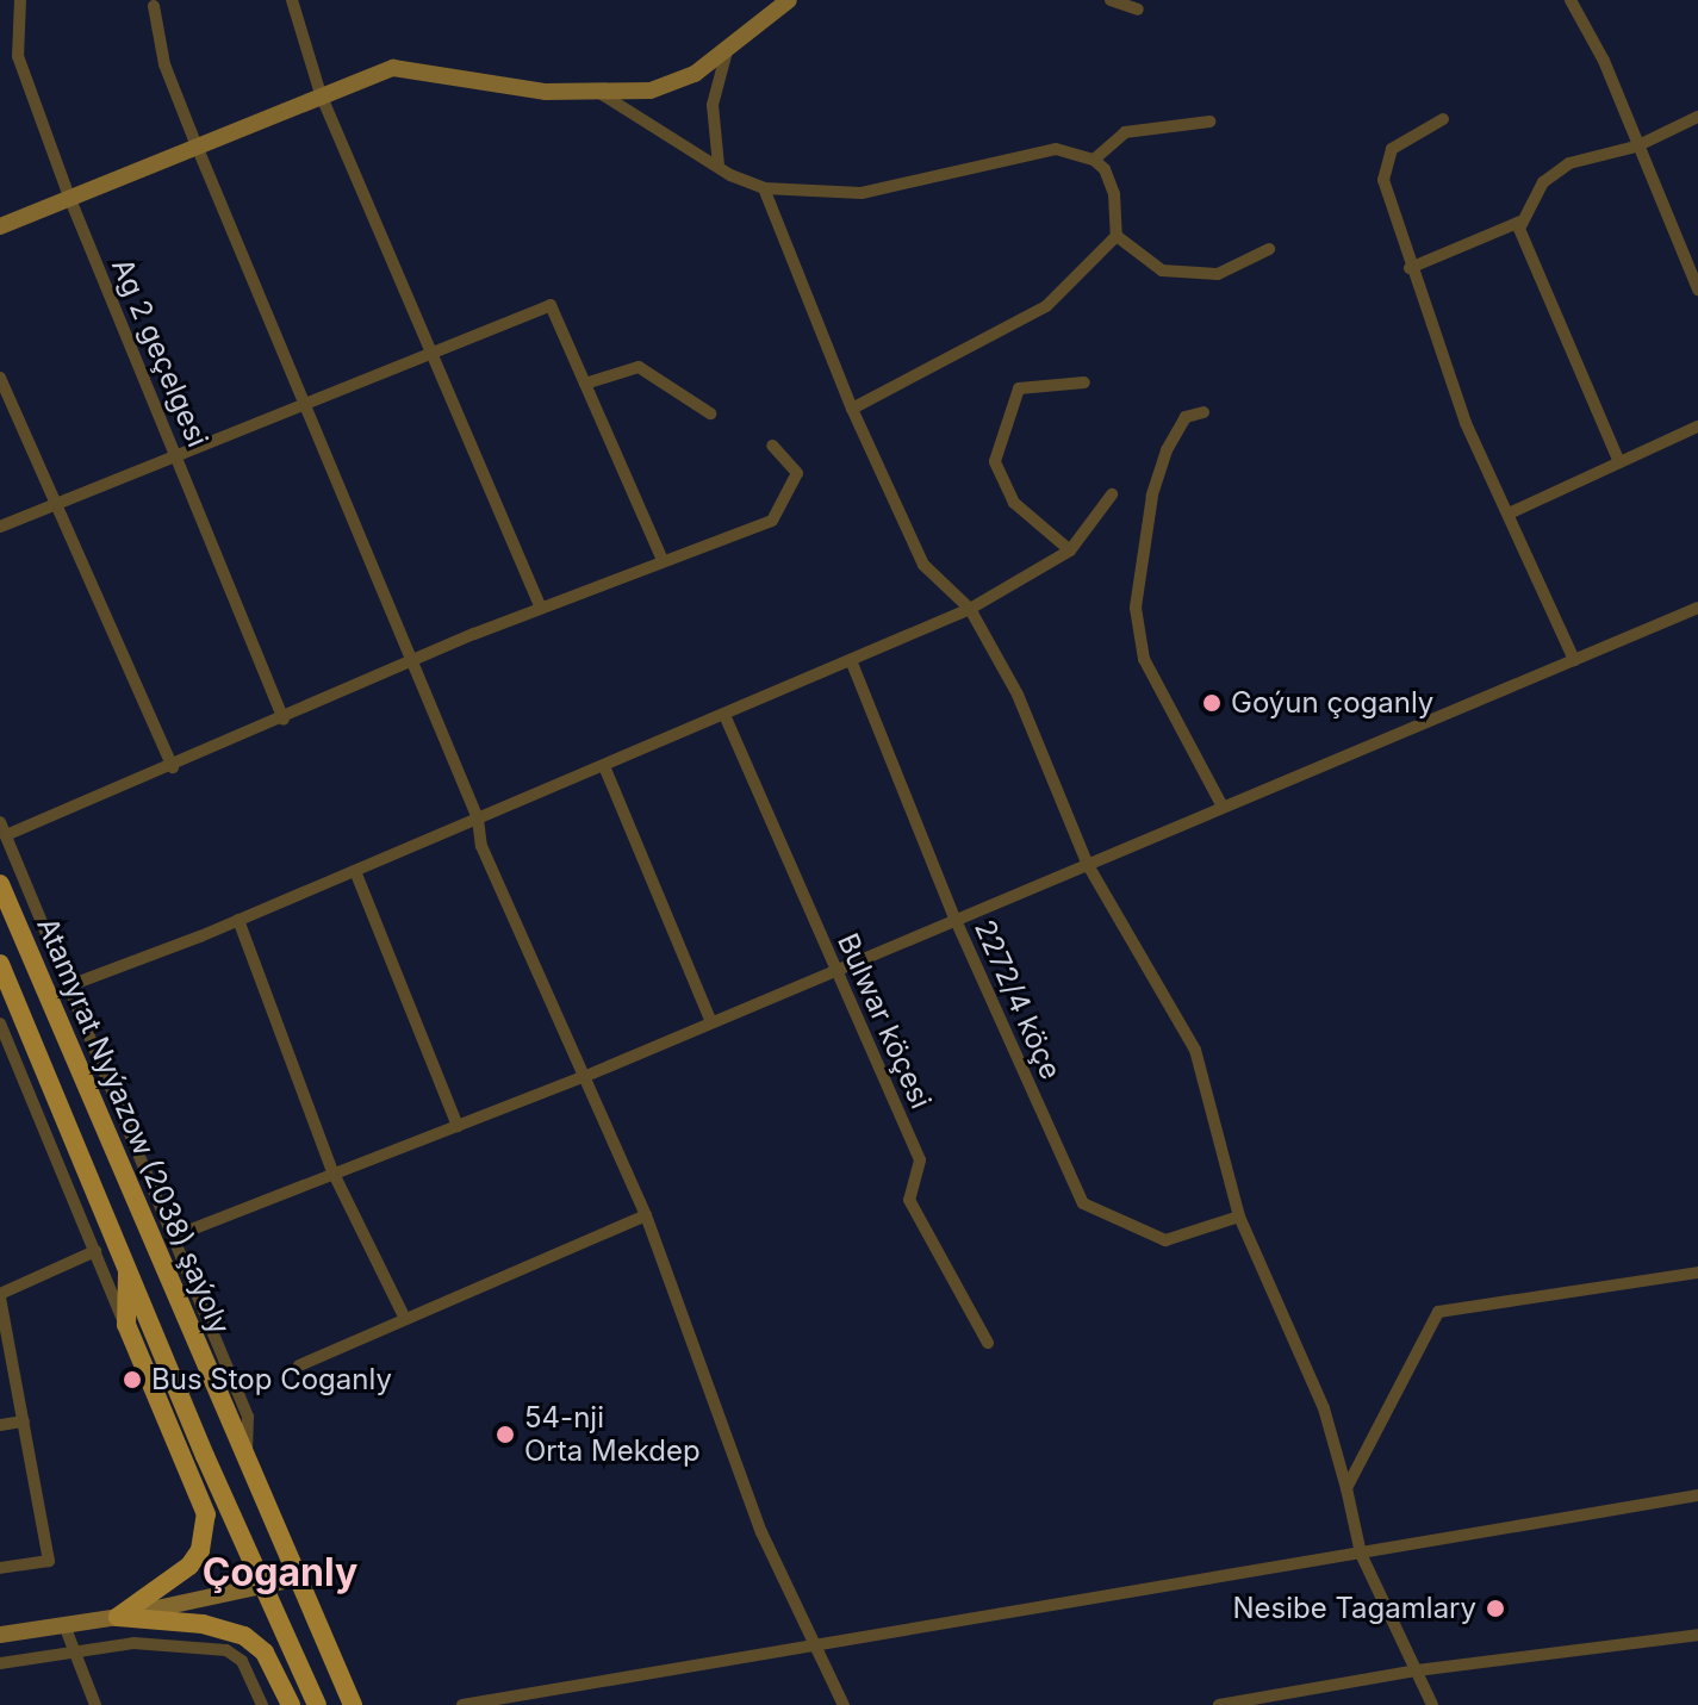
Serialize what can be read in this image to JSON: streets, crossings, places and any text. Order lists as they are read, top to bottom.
{
  "streets": {
    "main road": ["Atamyrat Nyýazow (2038) şaýoly"],
    "street": ["Ag 2 geçelgesi", "2272/4 köçe", "Bulwar köçesi"]
  },
  "districts": ["Çoganly"],
  "places": [
    "Goýun çoganly",
    "Bus Stop Coganly",
    "54-nji Orta Mekdep",
    "Nesibe Tagamlary"
  ]
}
